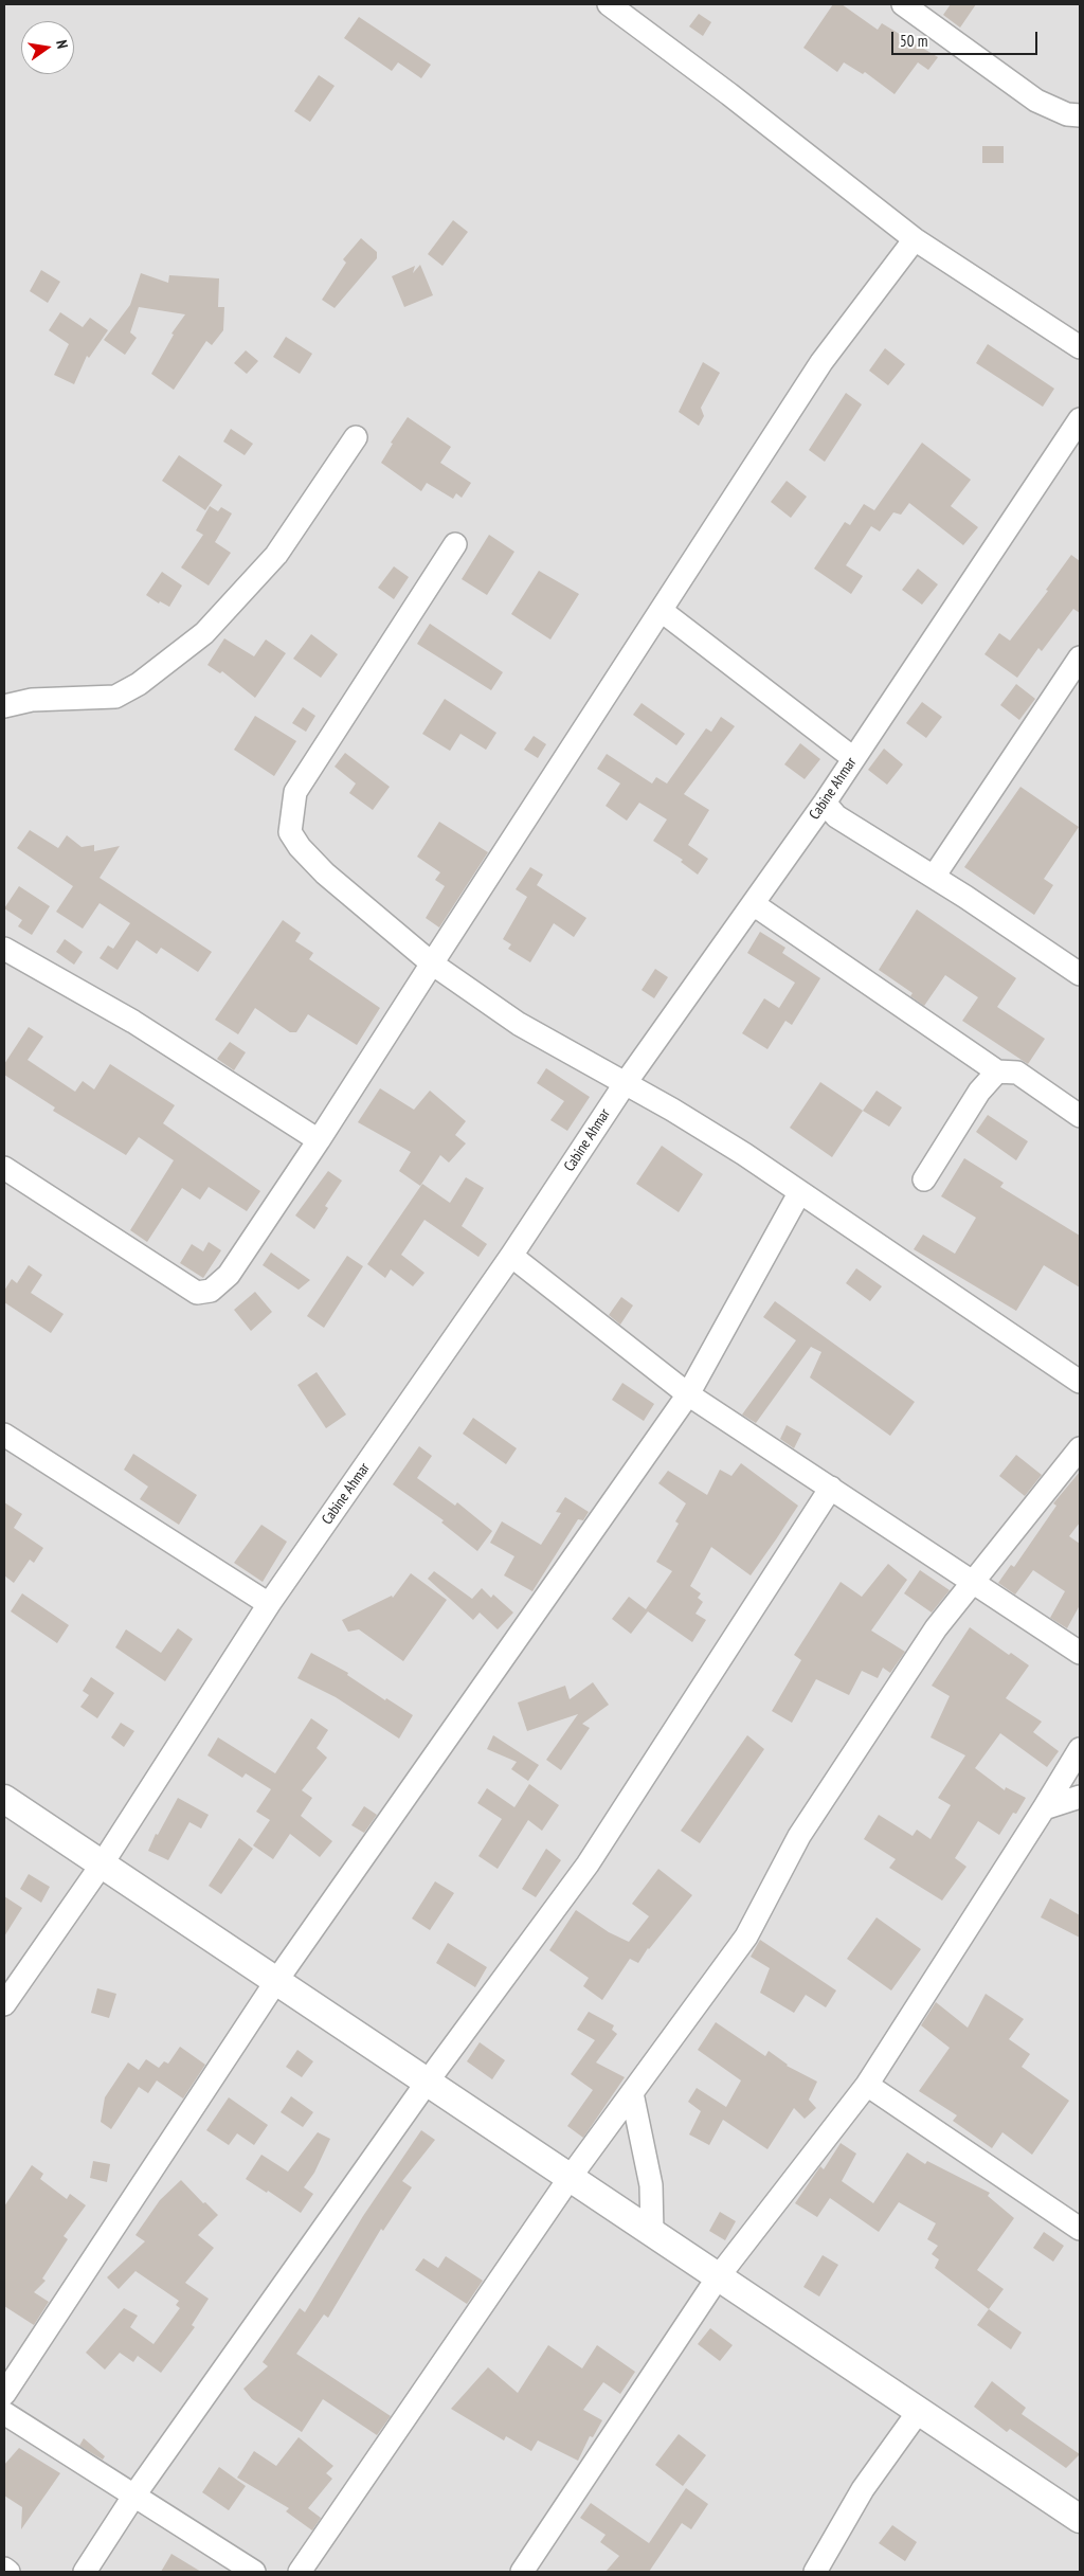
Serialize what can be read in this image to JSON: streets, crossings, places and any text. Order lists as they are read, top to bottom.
{
  "streets": {
    "street": ["Cabine Ahmar"]
  },
  "scale_bar": "50 m",
  "north": "right"
}
